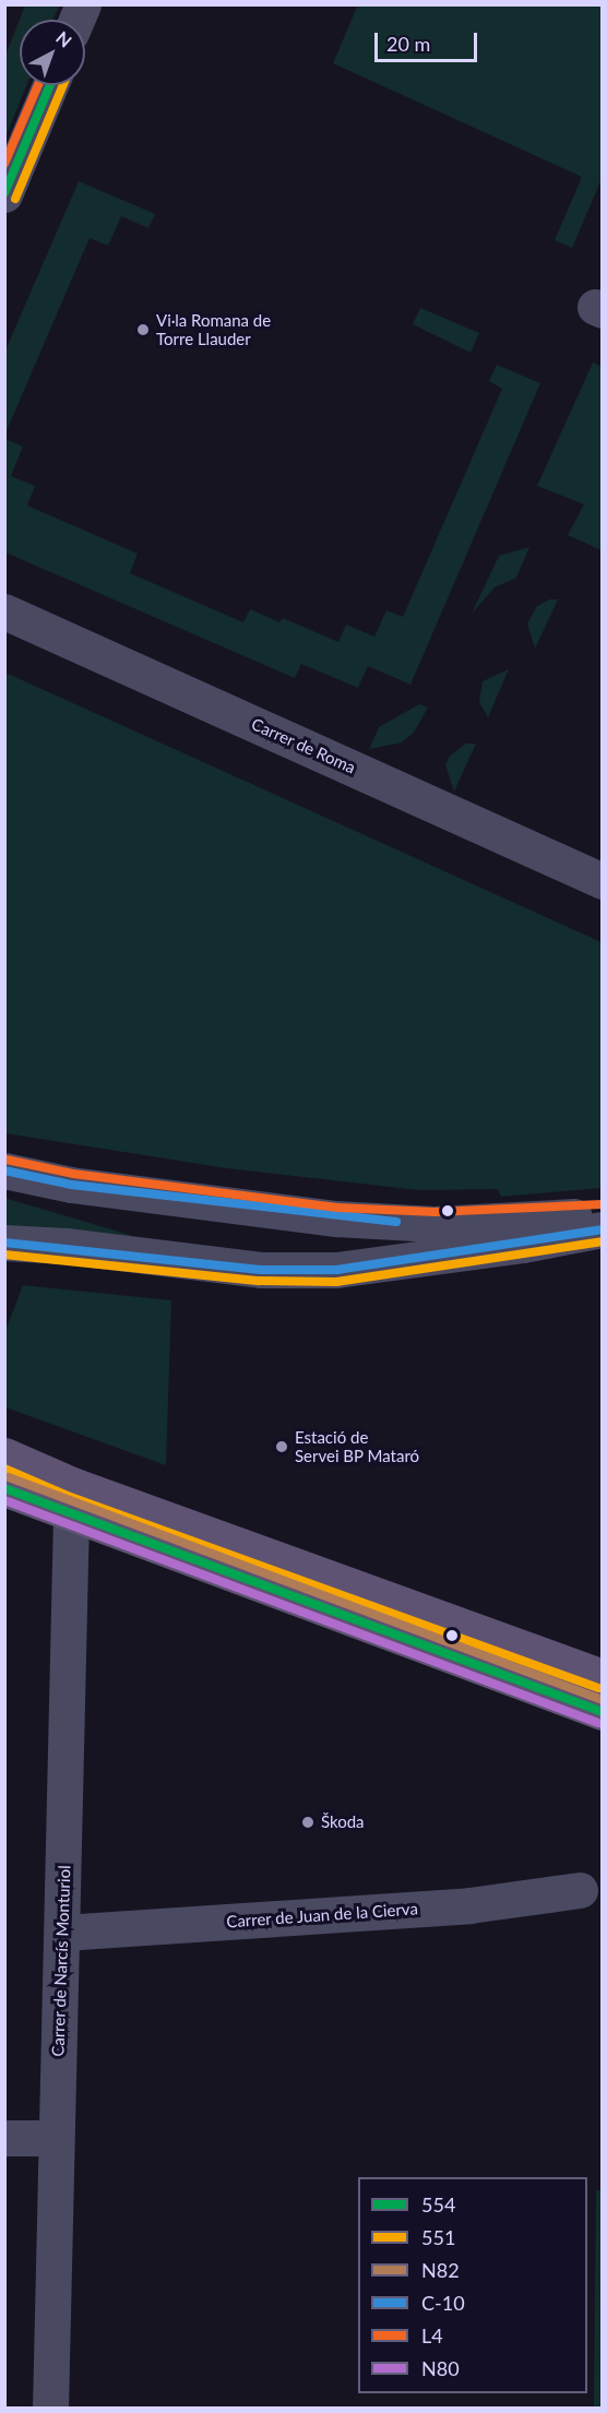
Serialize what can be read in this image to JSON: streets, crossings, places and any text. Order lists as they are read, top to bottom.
{
  "streets": {
    "street": ["Carrer de Roma", "Carrer de Juan de la Cierva", "Carrer de Narcís Monturiol"]
  },
  "crossings": [
    ["Carrer de Juan de la Cierva", "Carrer de Narcís Monturiol"]
  ],
  "places": ["Vi·la Romana de Torre Llauder", "Estació de Servei BP Mataró", "Škoda"],
  "lines": [
    "transit line 554",
    "transit line 551",
    "transit line L4",
    "transit line C-10",
    "transit line N82",
    "transit line N80"
  ],
  "legend": [
    "554",
    "551",
    "N82",
    "C-10",
    "L4",
    "N80"
  ],
  "scale_bar": "20 m",
  "north": "top right"
}
